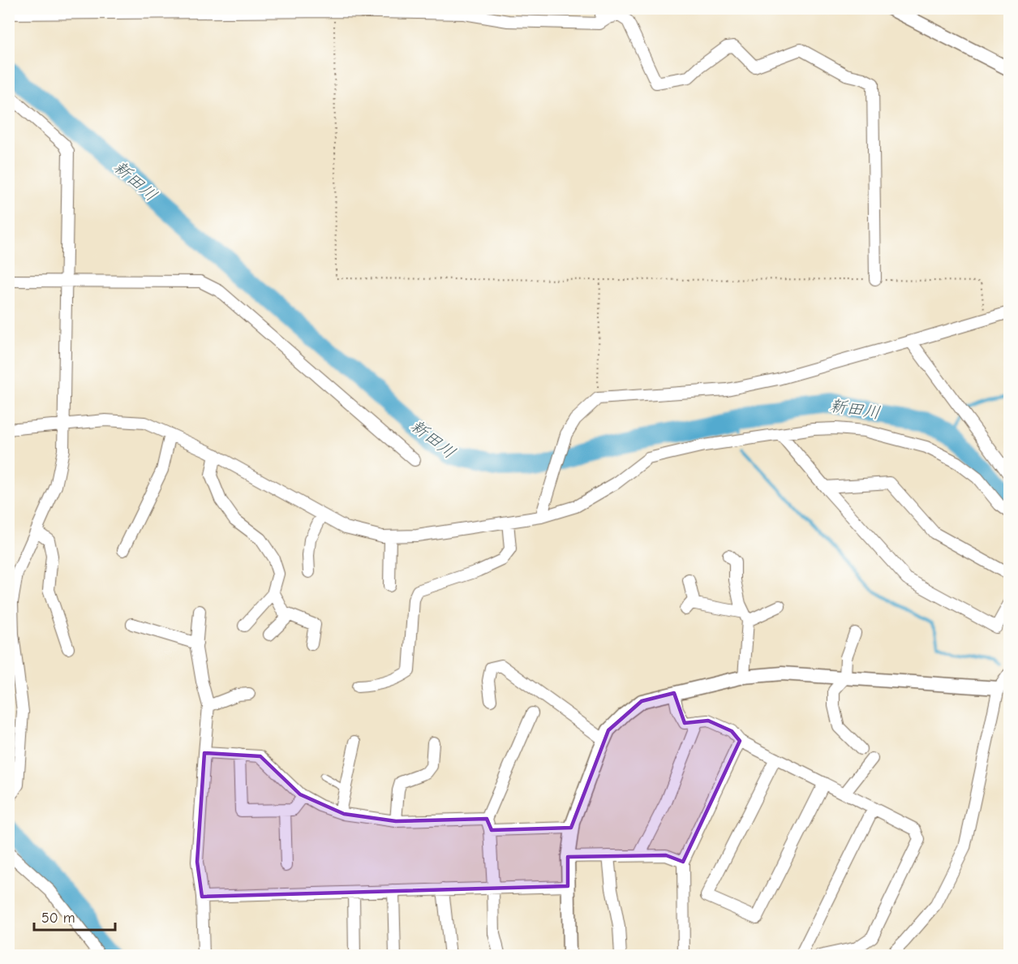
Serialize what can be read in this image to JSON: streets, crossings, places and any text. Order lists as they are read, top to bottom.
{
  "water": ["新田川"],
  "scale_bar": "50 m"
}
